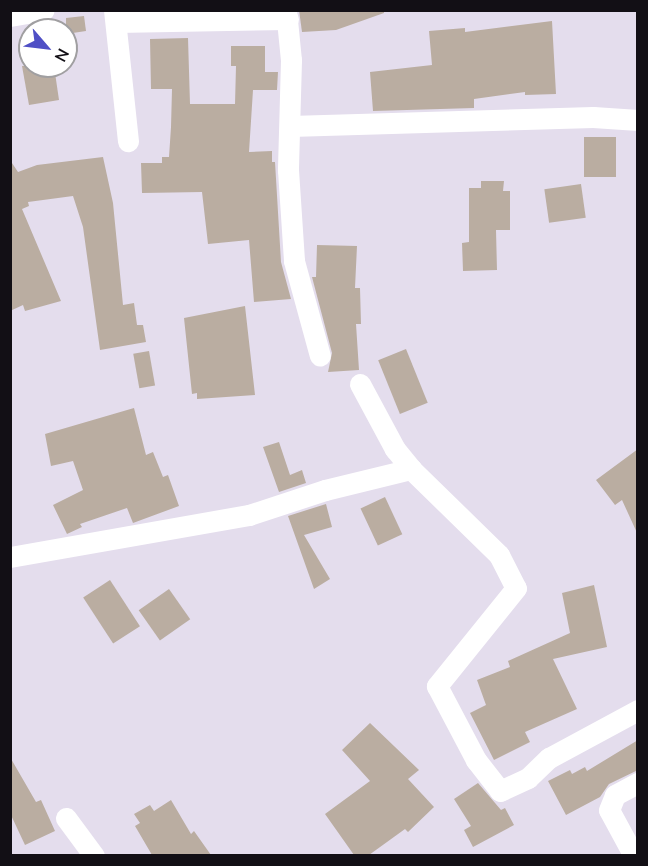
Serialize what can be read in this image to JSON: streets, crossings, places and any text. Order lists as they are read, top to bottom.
{
  "north": "bottom right"
}
